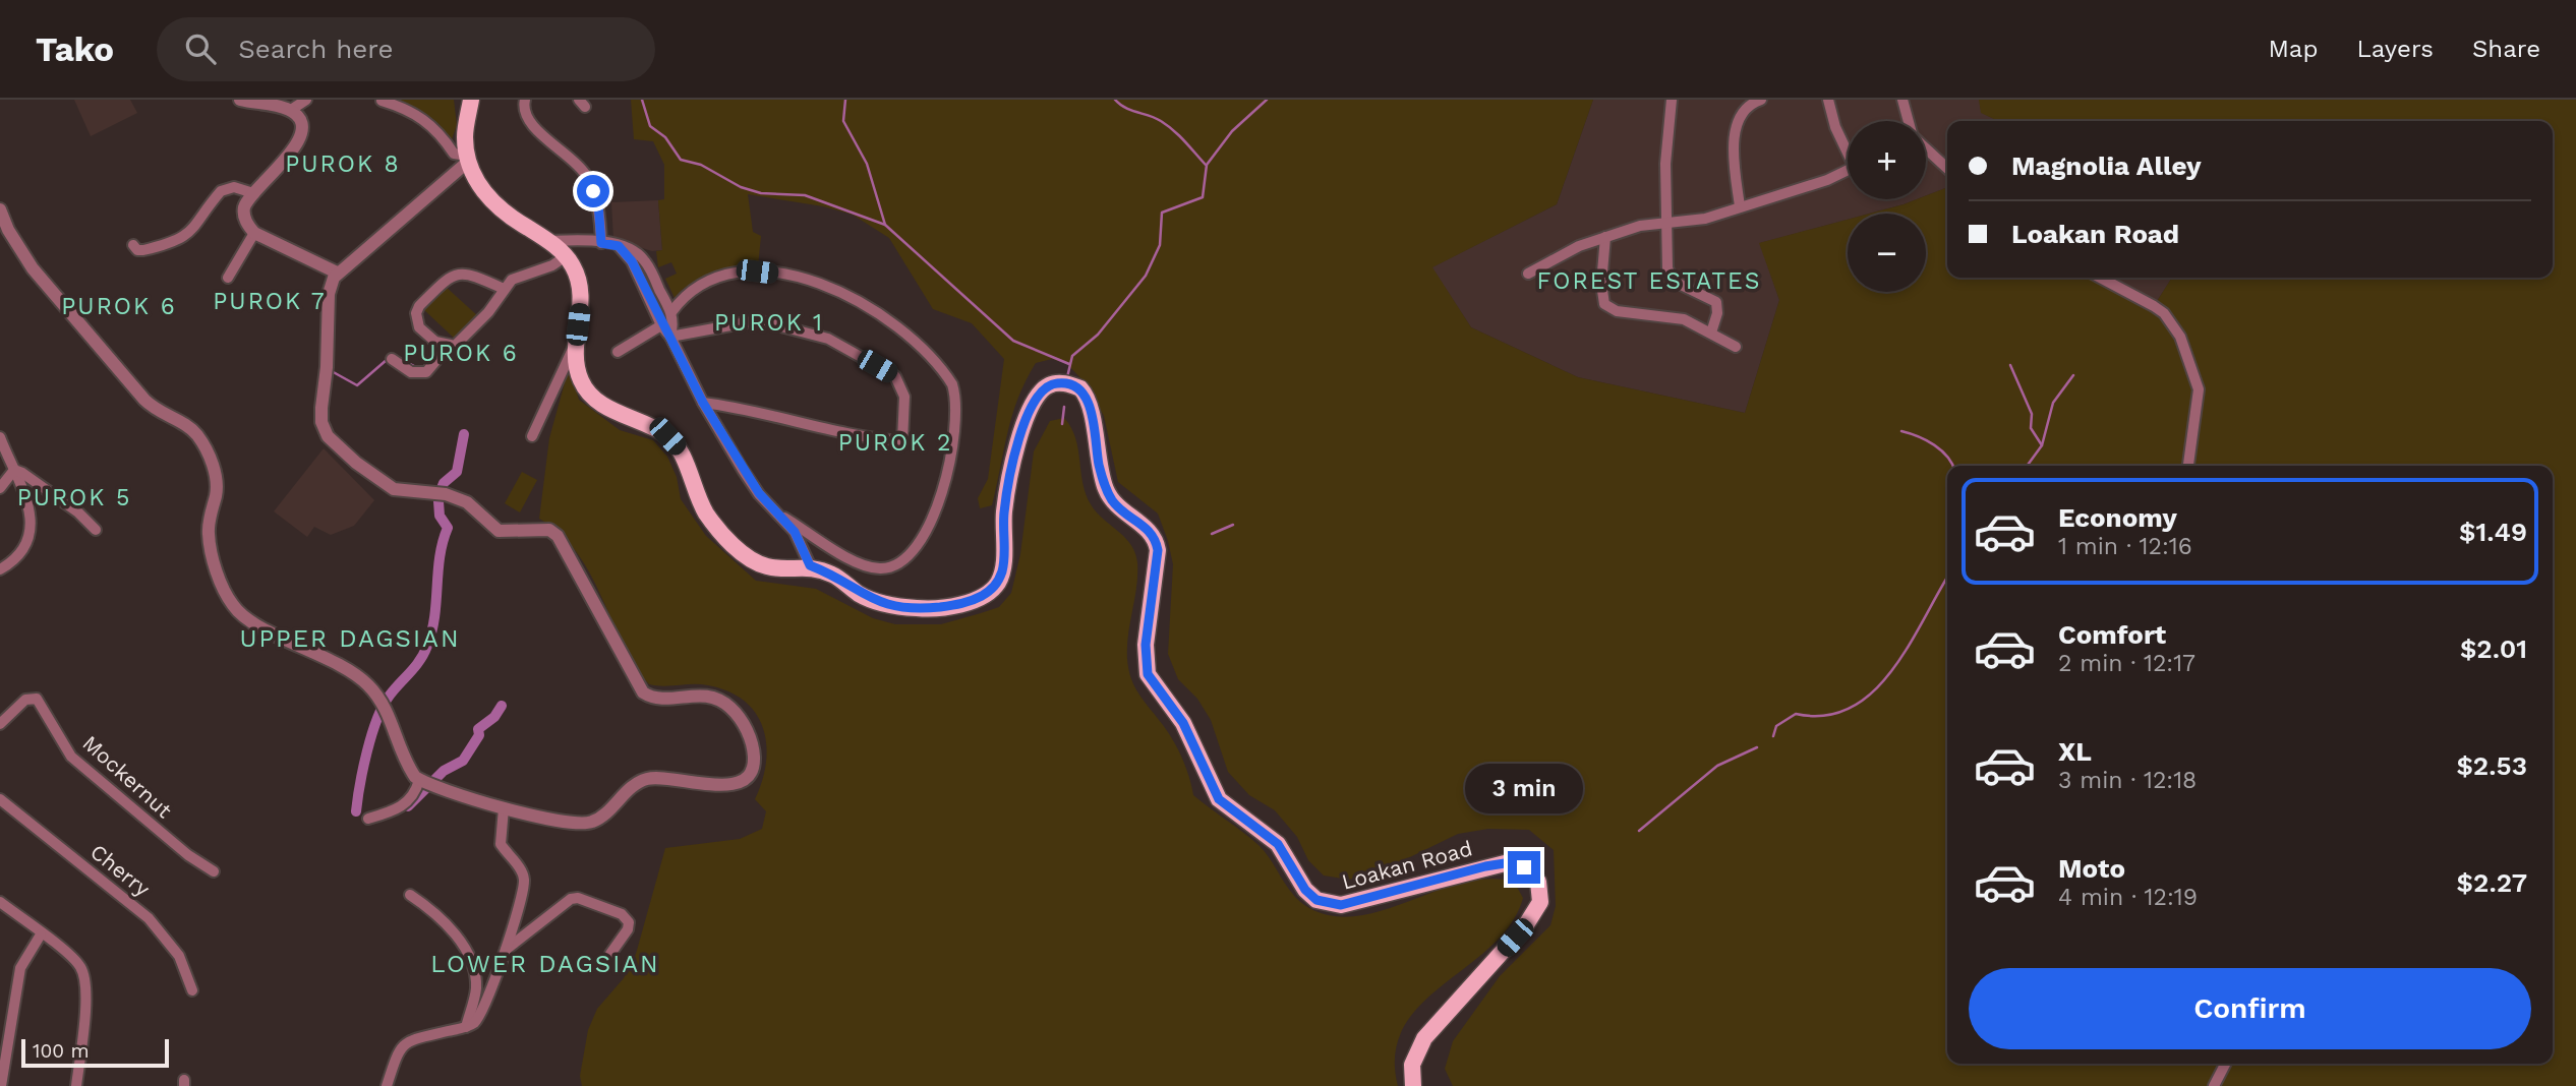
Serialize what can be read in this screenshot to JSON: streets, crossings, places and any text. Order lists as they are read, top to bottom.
{
  "streets": {
    "main road": ["Loakan Road"],
    "street": ["Mockernut", "Cherry"]
  },
  "districts": [
    "PUROK 8",
    "FOREST ESTATES",
    "PUROK 7",
    "PUROK 6",
    "PUROK 1",
    "PUROK 6",
    "PUROK 2",
    "PUROK 5",
    "UPPER DAGSIAN",
    "LOWER DAGSIAN"
  ],
  "scale_bar": "100 m",
  "page": {
    "header": "Tako",
    "search": "Search here",
    "nav": ["Map", "Layers", "Share"],
    "map_buttons": ["+", "−"],
    "banner": ["Magnolia Alley", "Loakan Road"],
    "list": [
      {
        "name": "Economy",
        "note": "1 min · 12:16",
        "value": "$1.49"
      },
      {
        "name": "Comfort",
        "note": "2 min · 12:17",
        "value": "$2.01"
      },
      {
        "name": "XL",
        "note": "3 min · 12:18",
        "value": "$2.53"
      },
      {
        "name": "Moto",
        "note": "4 min · 12:19",
        "value": "$2.27"
      }
    ],
    "bubble": "3 min",
    "buttons": "Confirm",
    "scale": "100 m"
  }
}
